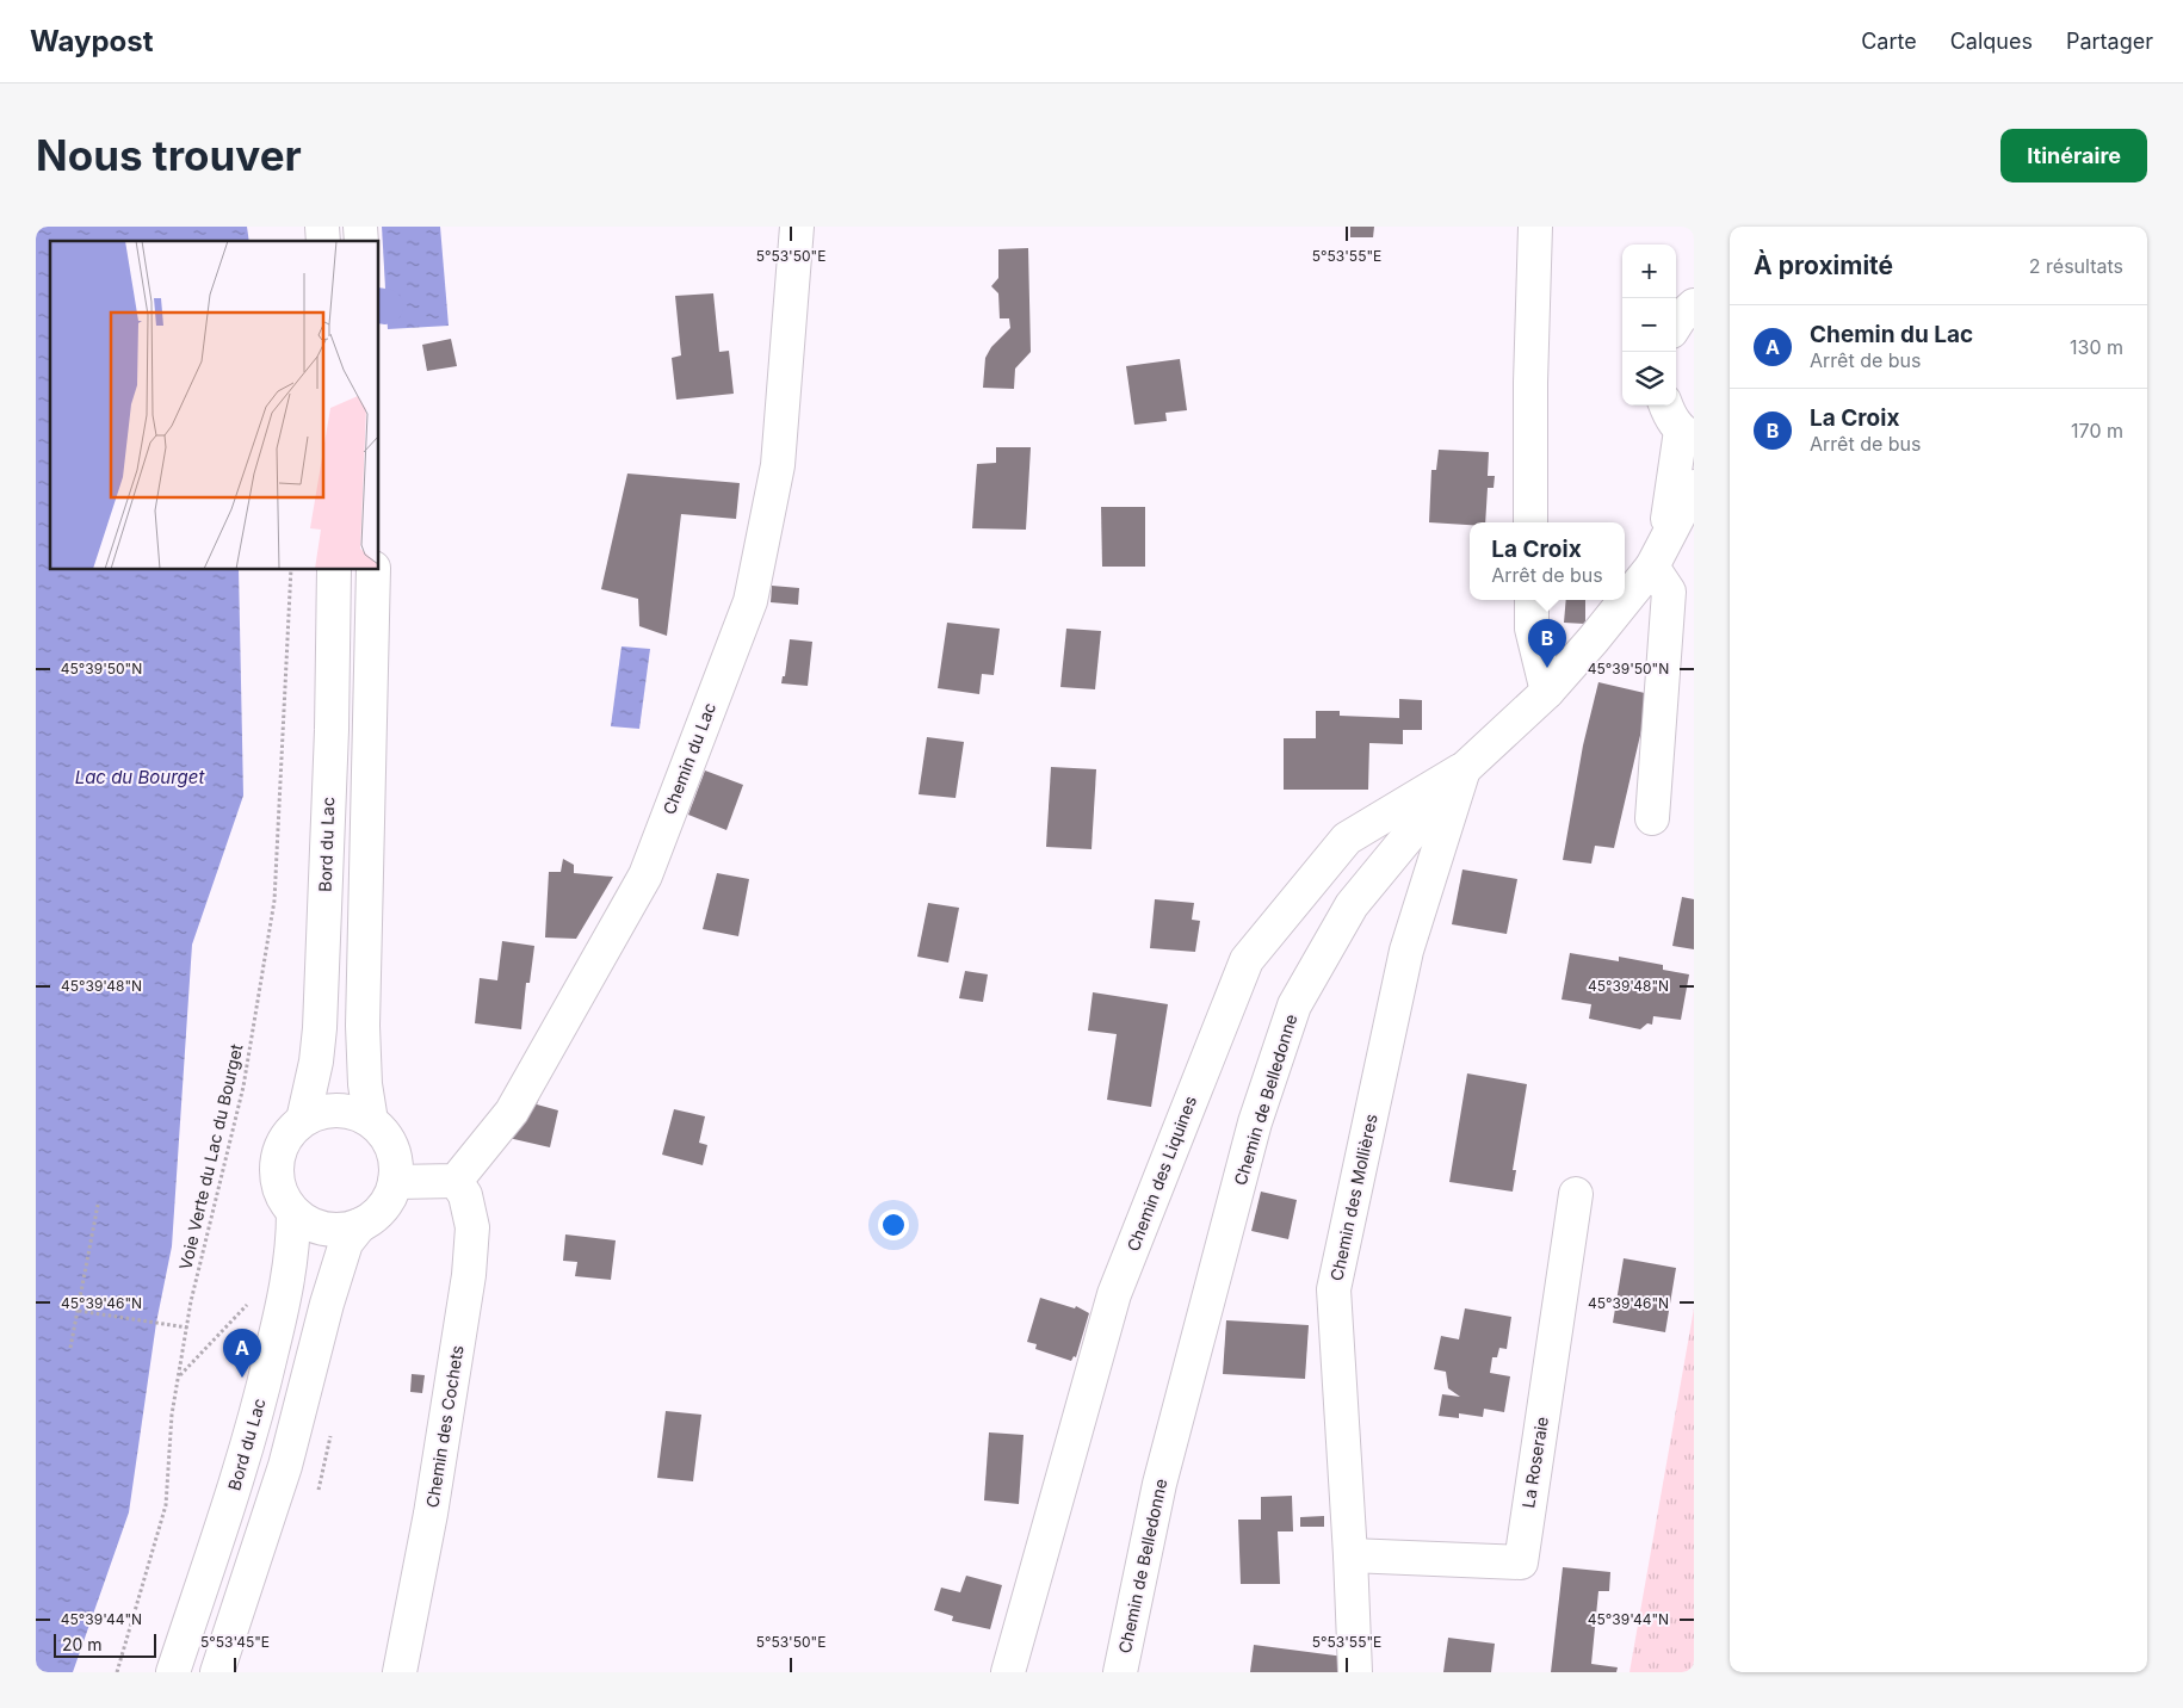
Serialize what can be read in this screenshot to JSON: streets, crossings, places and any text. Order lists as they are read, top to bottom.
{
  "streets": {
    "street": [
      "Chemin du Lac",
      "Bord du Lac",
      "Chemin de Belledonne",
      "Chemin des Liquines",
      "Chemin des Mollières",
      "Chemin des Cochets",
      "La Roseraie"
    ],
    "path": ["Voie Verte du Lac du Bourget"]
  },
  "crossings": [
    ["Chemin du Lac", "Chemin des Cochets"],
    ["Chemin de Belledonne", "Chemin des Liquines"],
    ["Chemin de Belledonne", "Chemin des Mollières"],
    ["Chemin des Liquines", "Chemin des Mollières"],
    ["Chemin des Mollières", "La Roseraie"]
  ],
  "water": ["Lac du Bourget"],
  "scale_bar": "20 m",
  "page": {
    "header": "Waypost",
    "nav": ["Carte", "Calques", "Partager"],
    "buttons": "Itinéraire",
    "title": "Nous trouver",
    "heading": ["À proximité", "2 résultats"],
    "map_buttons": ["+", "−"],
    "list": [
      {
        "mark": "A",
        "name": "Chemin du Lac",
        "note": "Arrêt de bus",
        "value": "130 m"
      },
      {
        "mark": "B",
        "name": "La Croix",
        "note": "Arrêt de bus",
        "value": "170 m"
      }
    ],
    "popup": ["La Croix", "Arrêt de bus"],
    "pins": ["B", "A"],
    "scale": "20 m"
  },
  "coordinates": [
    "5°53'50\"E",
    "5°53'55\"E",
    "45°39'50\"N",
    "45°39'48\"N",
    "45°39'46\"N",
    "45°39'44\"N",
    "5°53'45\"E"
  ]
}
